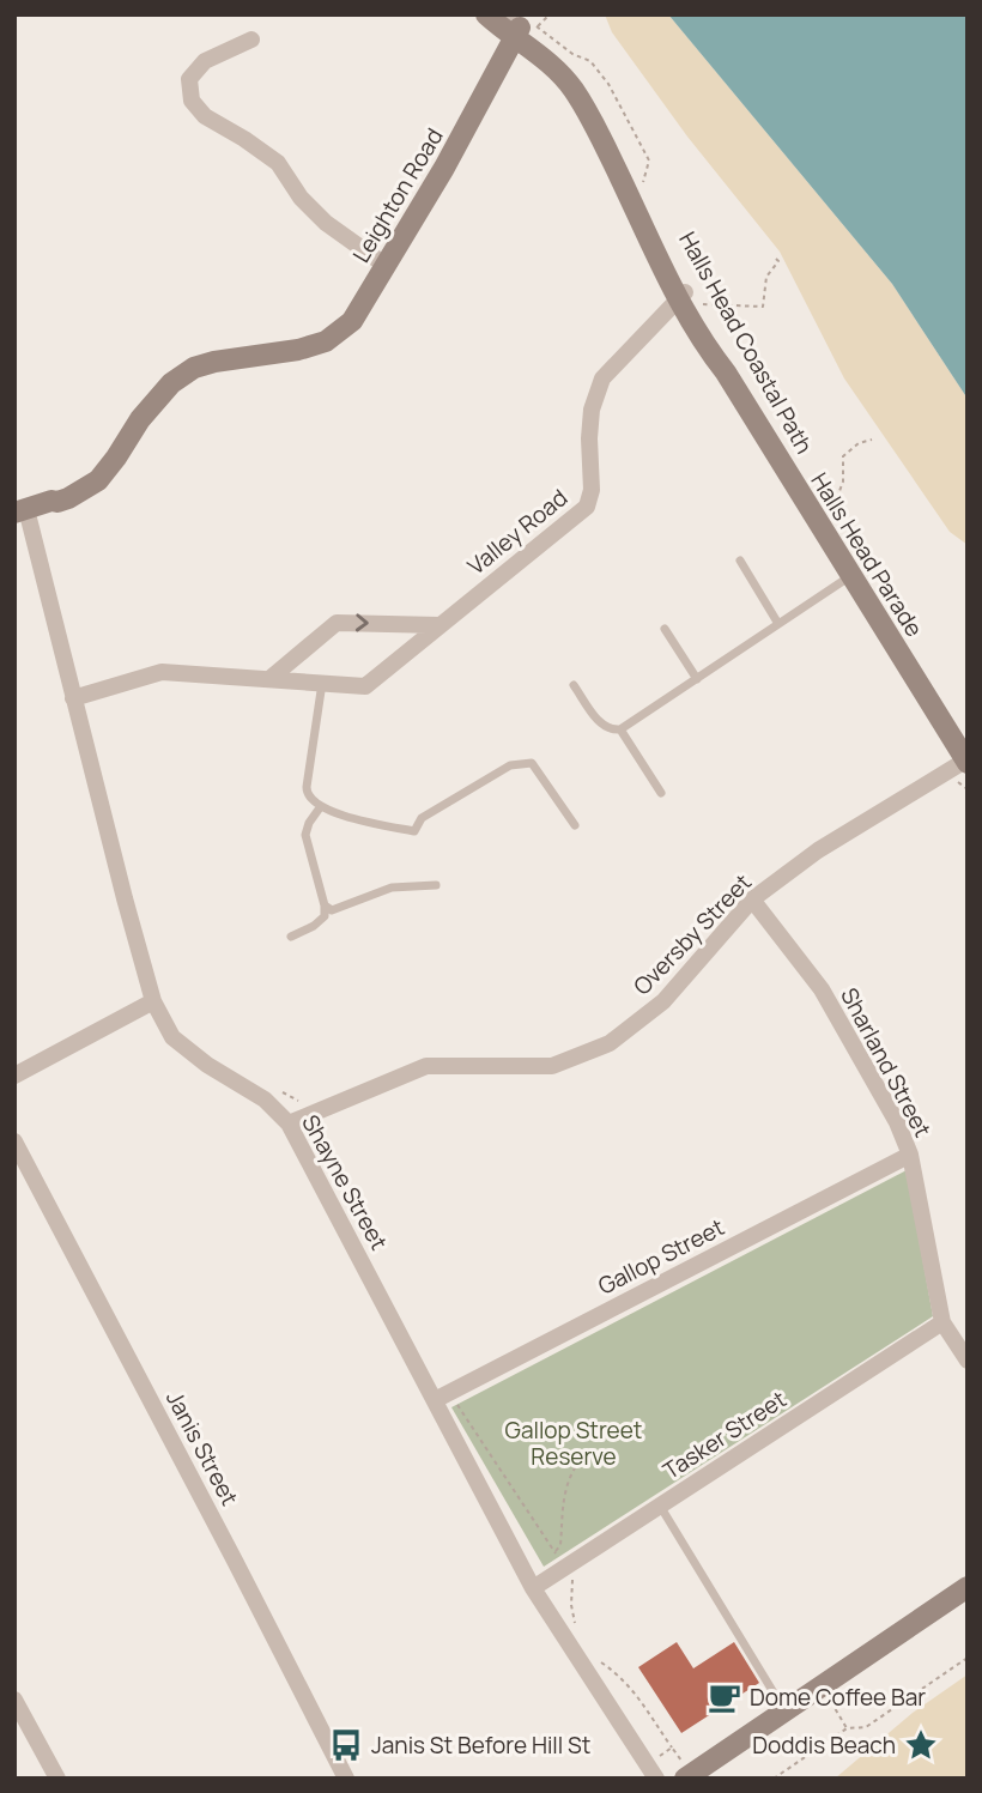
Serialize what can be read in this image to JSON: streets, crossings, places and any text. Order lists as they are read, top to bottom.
{
  "streets": {
    "street": [
      "Leighton Road",
      "Valley Road",
      "Halls Head Parade",
      "Oversby Street",
      "Sharland Street",
      "Shayne Street",
      "Gallop Street",
      "Tasker Street",
      "Janis Street"
    ],
    "path": ["Halls Head Coastal Path"]
  },
  "crossings": [
    ["Leighton Road", "Halls Head Parade"],
    ["Leighton Road", "Shayne Street"],
    ["Halls Head Coastal Path", "Valley Road"],
    ["Halls Head Coastal Path", "Halls Head Parade"],
    ["Valley Road", "Halls Head Parade"],
    ["Valley Road", "Shayne Street"],
    ["Halls Head Parade", "Oversby Street"],
    ["Oversby Street", "Sharland Street"],
    ["Oversby Street", "Shayne Street"],
    ["Sharland Street", "Gallop Street"],
    ["Sharland Street", "Tasker Street"],
    ["Shayne Street", "Gallop Street"],
    ["Shayne Street", "Tasker Street"]
  ],
  "parks": ["Gallop Street Reserve"],
  "places": {
    "cafe": ["Dome Coffee Bar"],
    "bus stop": ["Janis St Before Hill St"],
    "place": ["Doddis Beach"]
  }
}
